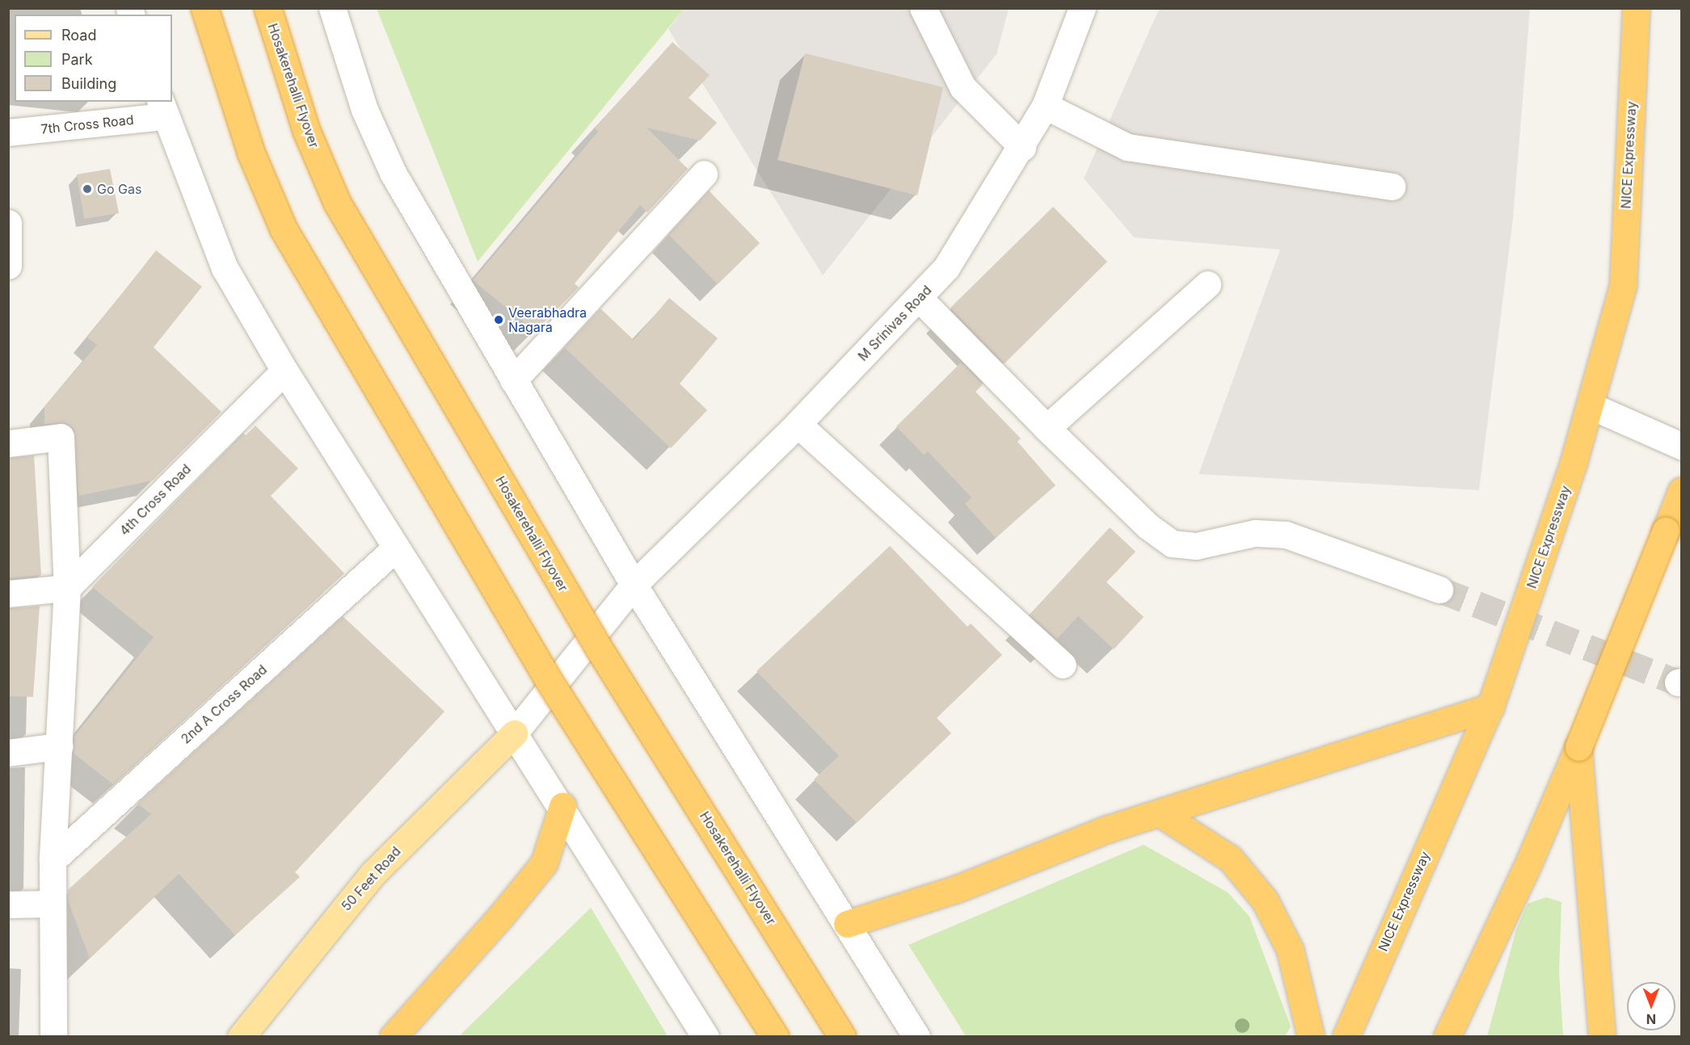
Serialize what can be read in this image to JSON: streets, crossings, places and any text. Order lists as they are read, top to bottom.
{
  "streets": {
    "highway": ["Hosakerehalli Flyover", "NICE Expressway"],
    "main road": ["50 Feet Road"],
    "street": [
      "7th Cross Road",
      "M Srinivas Road",
      "4th Cross Road",
      "2nd A Cross Road"
    ]
  },
  "crossings": [
    ["M Srinivas Road", "50 Feet Road"]
  ],
  "places": ["Go Gas", "Veerabhadra Nagara"],
  "legend": ["Road", "Park", "Building"],
  "north": "bottom"
}
